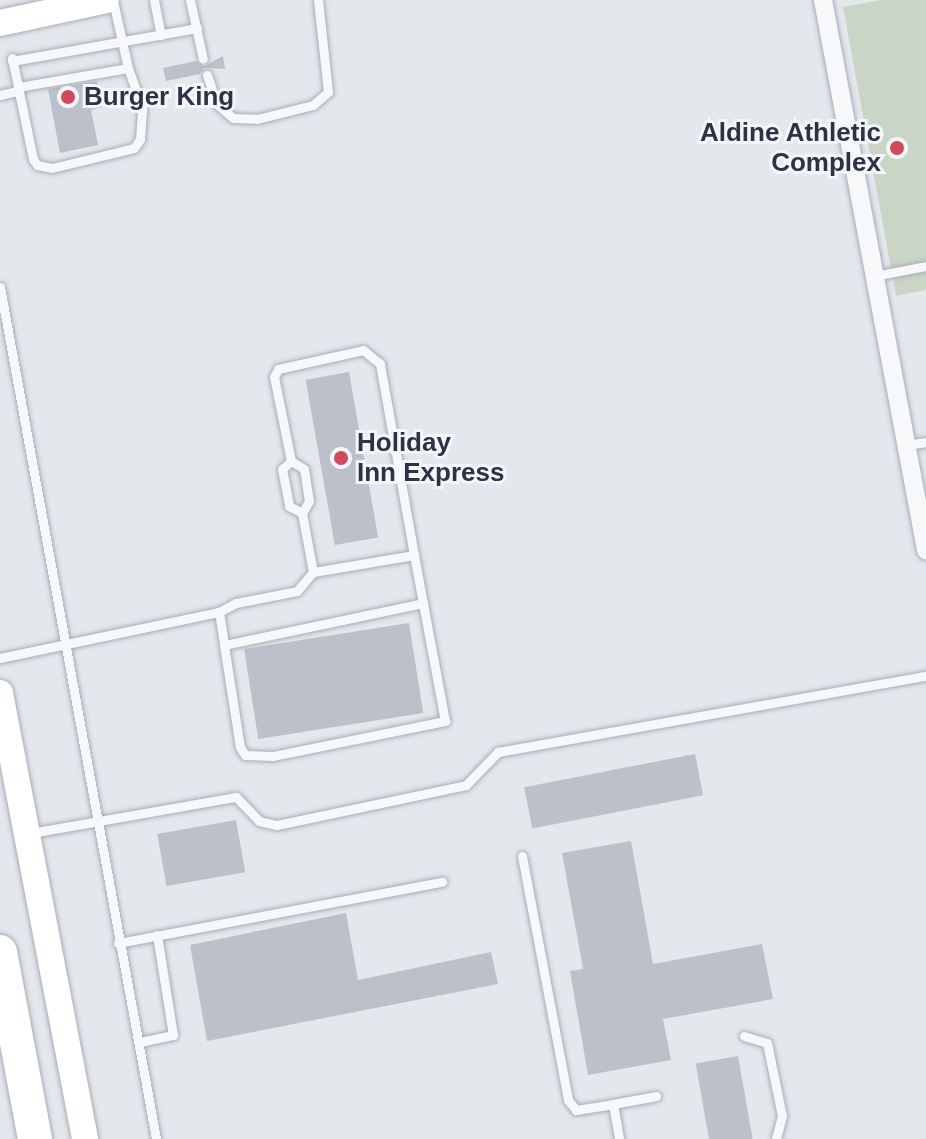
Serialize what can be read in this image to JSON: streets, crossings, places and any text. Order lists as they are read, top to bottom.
{
  "places": ["Burger King", "Aldine Athletic Complex", "Holiday Inn Express"]
}
